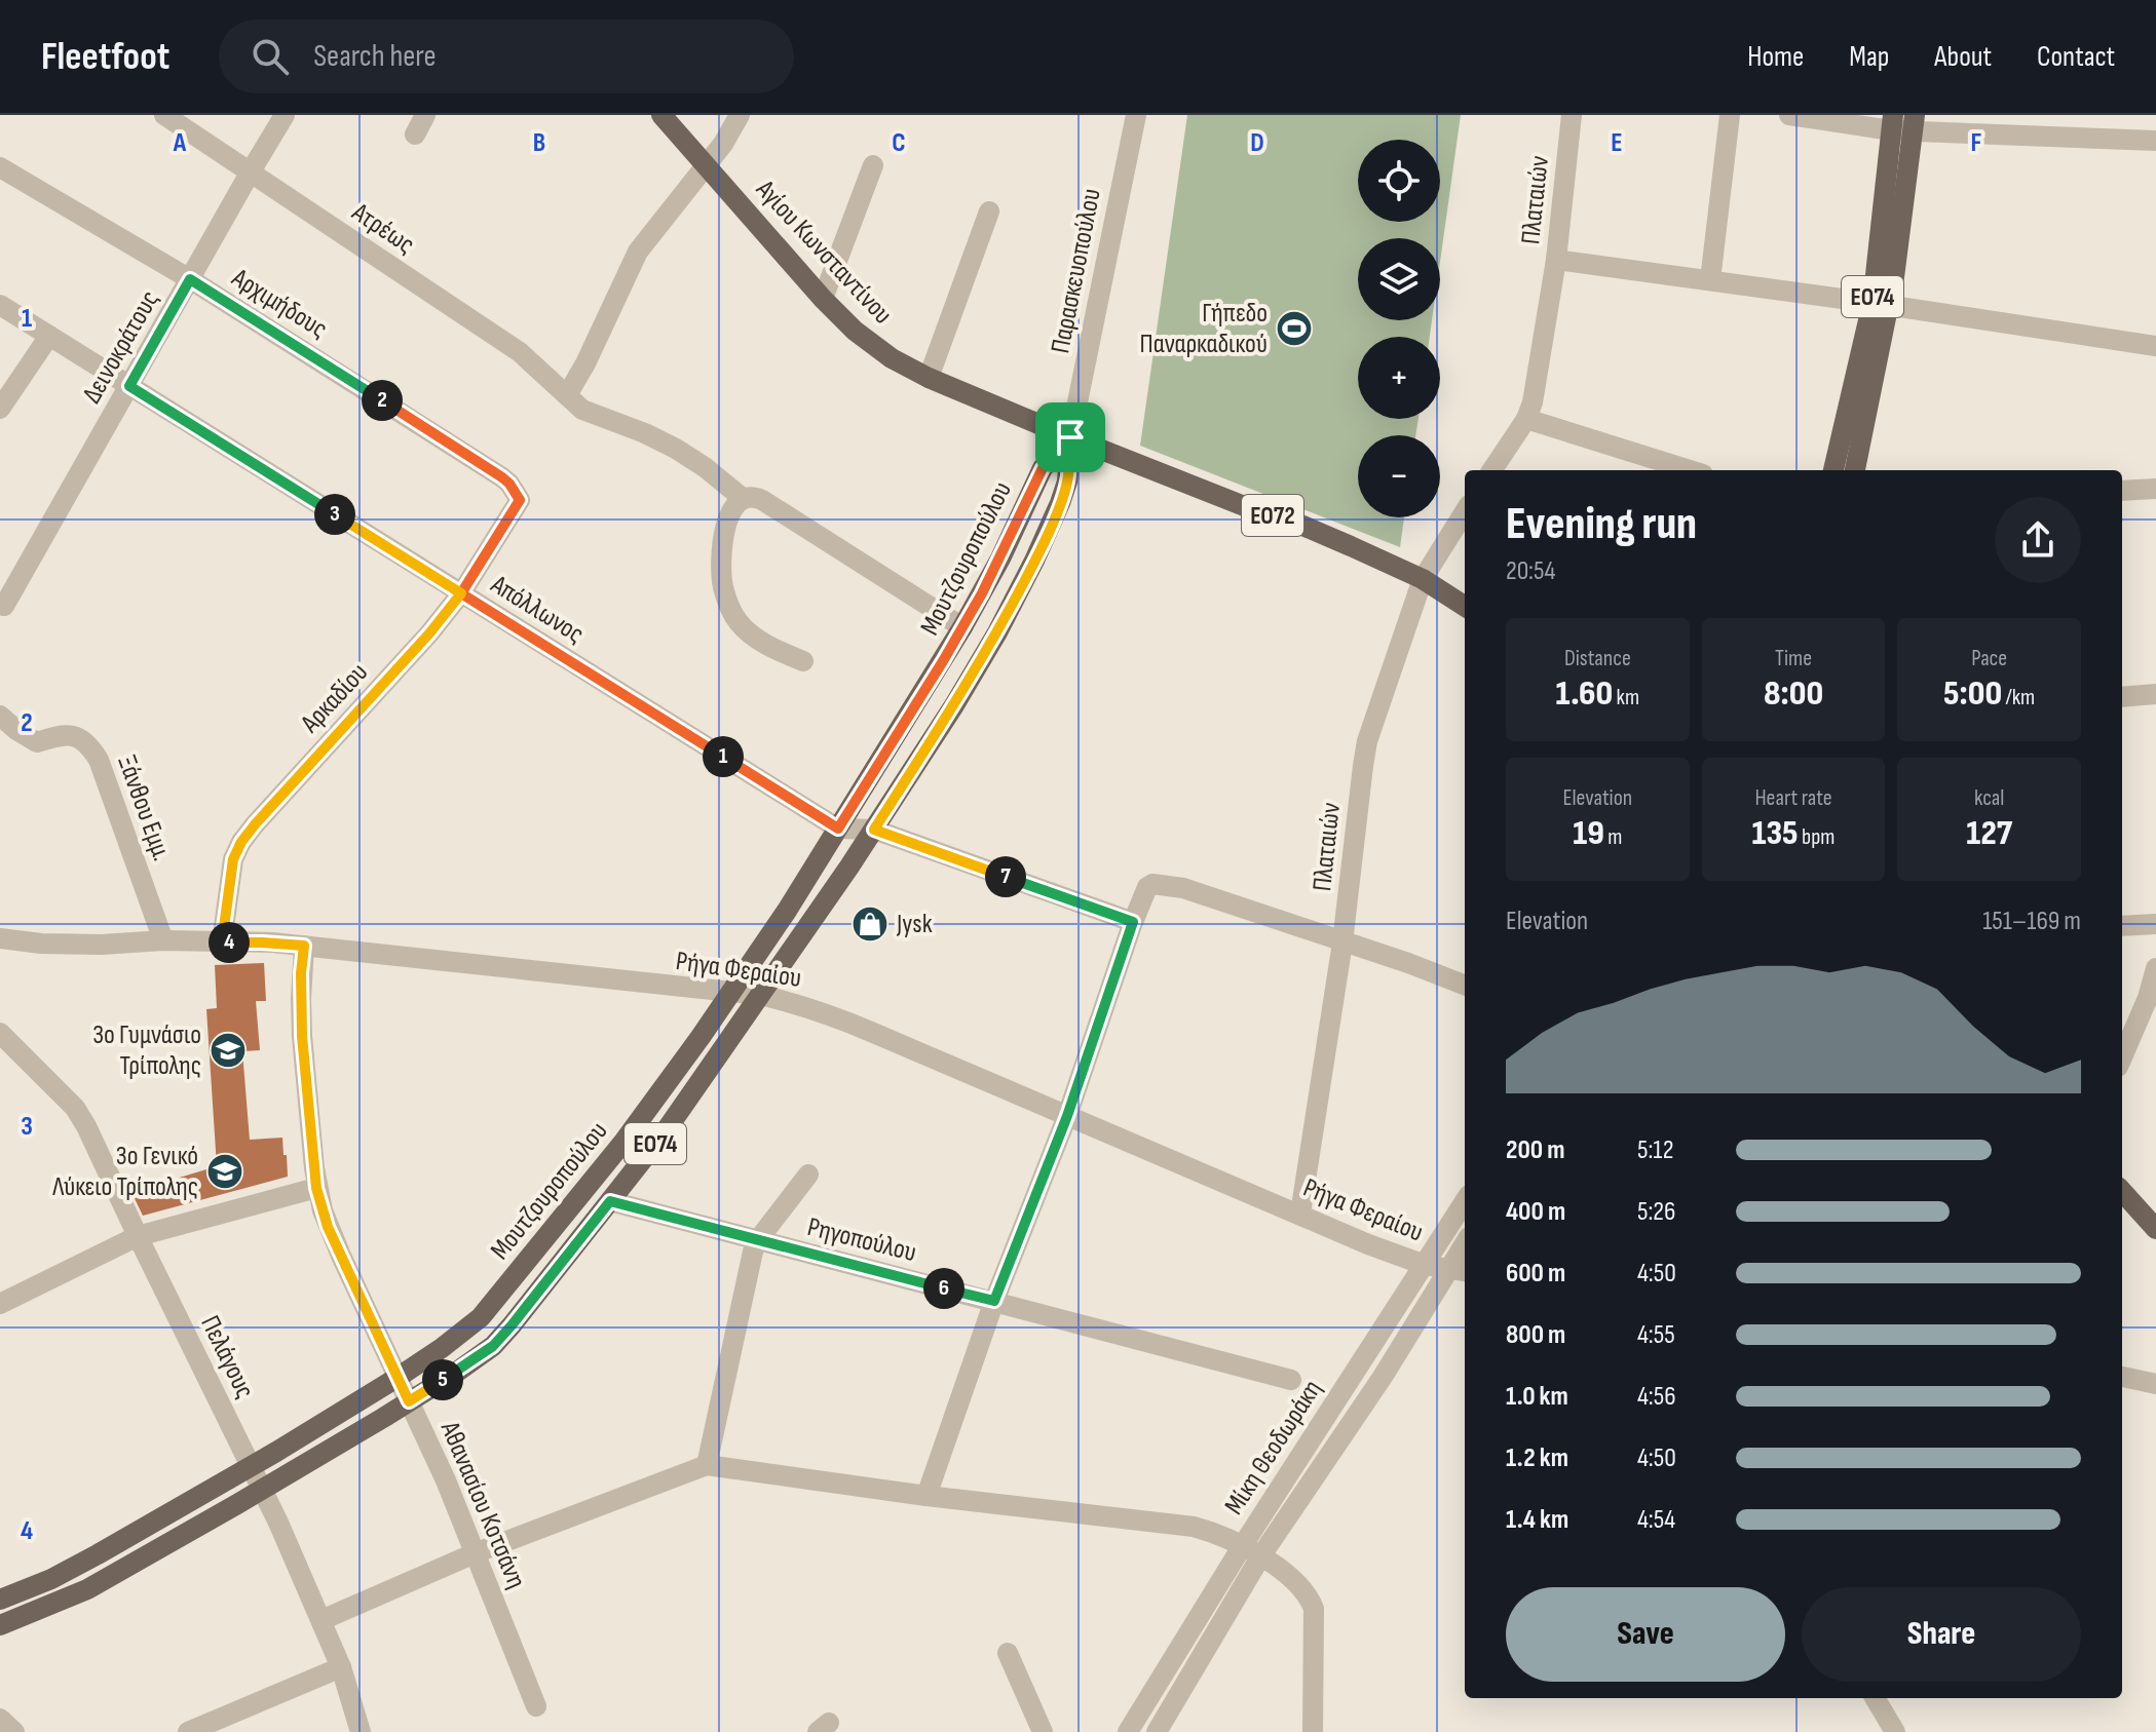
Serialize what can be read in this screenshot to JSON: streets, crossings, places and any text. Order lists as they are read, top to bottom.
{
  "streets": {
    "main road": [
      "Αγίου Κωνσταντίνου",
      "ΕΟ74",
      "ΕΟ72",
      "Μουτζουροπούλου"
    ],
    "street": [
      "Πλαταιών",
      "Ατρέως",
      "Παρασκευοπούλου",
      "Αρχιμήδους",
      "Δεινοκράτους",
      "Απόλλωνος",
      "Αρκαδίου",
      "Ξάνθου Εμμ.",
      "Ρήγα Φεραίου",
      "Ρηγοπούλου",
      "Πελάγους",
      "Μίκη Θεοδωράκη",
      "Αθανασίου Κοτσάνη"
    ]
  },
  "crossings": [
    ["Πλαταιών", "Αγίου Κωνσταντίνου"],
    ["Πλαταιών", "Ρήγα Φεραίου"],
    ["Ατρέως", "Δεινοκράτους"],
    ["Αγίου Κωνσταντίνου", "Παρασκευοπούλου"],
    ["Αγίου Κωνσταντίνου", "Μουτζουροπούλου"],
    ["Παρασκευοπούλου", "Μουτζουροπούλου"],
    ["Αρχιμήδους", "Δεινοκράτους"],
    ["Αρχιμήδους", "Αρκαδίου"],
    ["Δεινοκράτους", "Απόλλωνος"],
    ["Μουτζουροπούλου", "Απόλλωνος"],
    ["Μουτζουροπούλου", "Ρήγα Φεραίου"],
    ["Μουτζουροπούλου", "Ρηγοπούλου"],
    ["Μουτζουροπούλου", "Πελάγους"],
    ["Μουτζουροπούλου", "Αθανασίου Κοτσάνη"],
    ["Απόλλωνος", "Αρκαδίου"],
    ["Αρκαδίου", "Ρήγα Φεραίου"],
    ["Ξάνθου Εμμ.", "Ρήγα Φεραίου"],
    ["Ρήγα Φεραίου", "Μίκη Θεοδωράκη"],
    ["Ρήγα Φεραίου", "Αθανασίου Κοτσάνη"]
  ],
  "places": {
    "sports": ["Γήπεδο Παναρκαδικού"],
    "shop": ["Jysk"],
    "school or university": ["3ο Γυμνάσιο Τρίπολης", "3ο Γενικό Λύκειο Τρίπολης"]
  },
  "page": {
    "header": "Fleetfoot",
    "search": "Search here",
    "nav": [
      "Home",
      "Map",
      "About",
      "Contact"
    ],
    "map_buttons": ["+", "−"],
    "pins": [
      "2",
      "3",
      "1",
      "7",
      "4",
      "6",
      "5"
    ],
    "heading": ["Evening run", "20:54"],
    "stats": [
      ["Distance", "1.60 km"],
      ["Time", "8:00"],
      ["Pace", "5:00 /km"],
      ["Elevation", "19 m"],
      ["Heart rate", "135 bpm"],
      ["kcal", "127"]
    ],
    "chart": ["Elevation", "151–169 m"],
    "list": [
      {
        "name": "200 m",
        "note": "5:12"
      },
      {
        "name": "400 m",
        "note": "5:26"
      },
      {
        "name": "600 m",
        "note": "4:50"
      },
      {
        "name": "800 m",
        "note": "4:55"
      },
      {
        "name": "1.0 km",
        "note": "4:56"
      },
      {
        "name": "1.2 km",
        "note": "4:50"
      },
      {
        "name": "1.4 km",
        "note": "4:54"
      }
    ],
    "buttons": ["Save", "Share"]
  },
  "grid": {
    "columns": [
      "A",
      "B",
      "C",
      "D",
      "E",
      "F"
    ],
    "rows": [
      "1",
      "2",
      "3",
      "4"
    ]
  }
}
